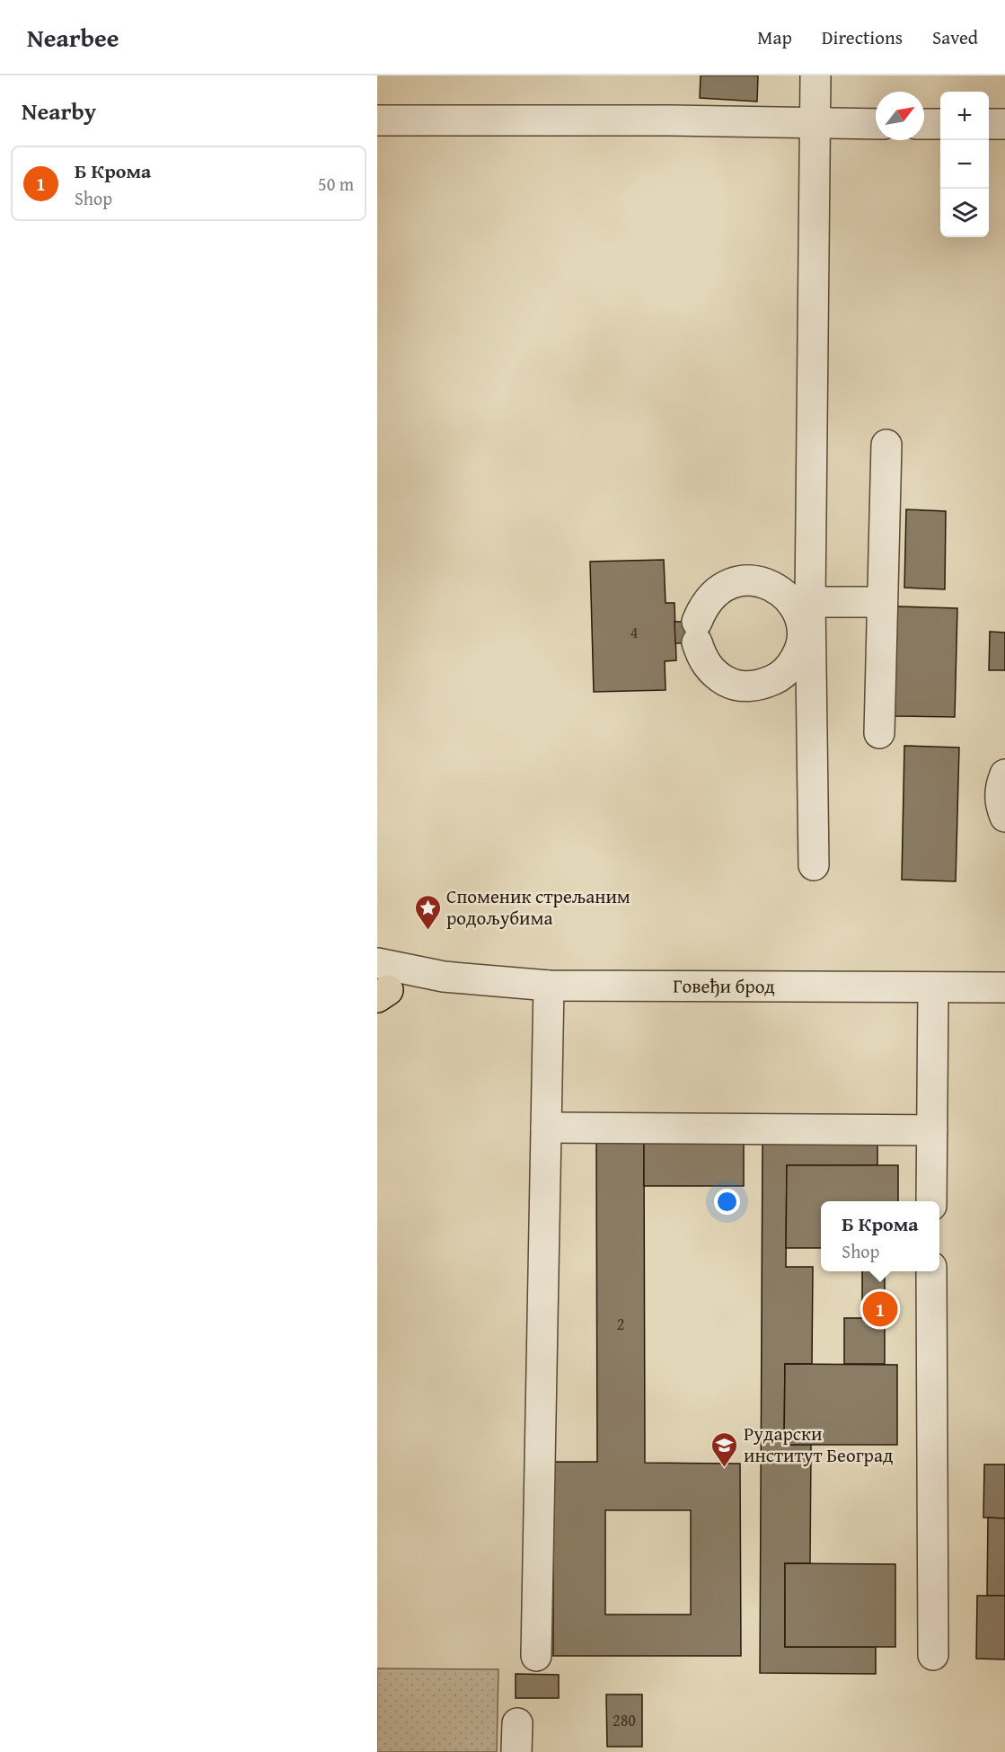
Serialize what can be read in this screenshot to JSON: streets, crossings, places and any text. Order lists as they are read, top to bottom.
{
  "streets": {
    "street": ["Говеђи брод"]
  },
  "places": {
    "place": ["Споменик стрељаним родољубима"],
    "school or university": ["Рударски институт Београд"]
  },
  "house_numbers": ["4", "2", "280"],
  "north": "top right",
  "page": {
    "header": "Nearbee",
    "nav": ["Map", "Directions", "Saved"],
    "heading": "Nearby",
    "map_buttons": ["+", "−"],
    "list": [
      {
        "mark": "1",
        "name": "Б Крома",
        "note": "Shop",
        "value": "50 m"
      }
    ],
    "popup": ["Б Крома", "Shop"],
    "pins": "1"
  }
}
